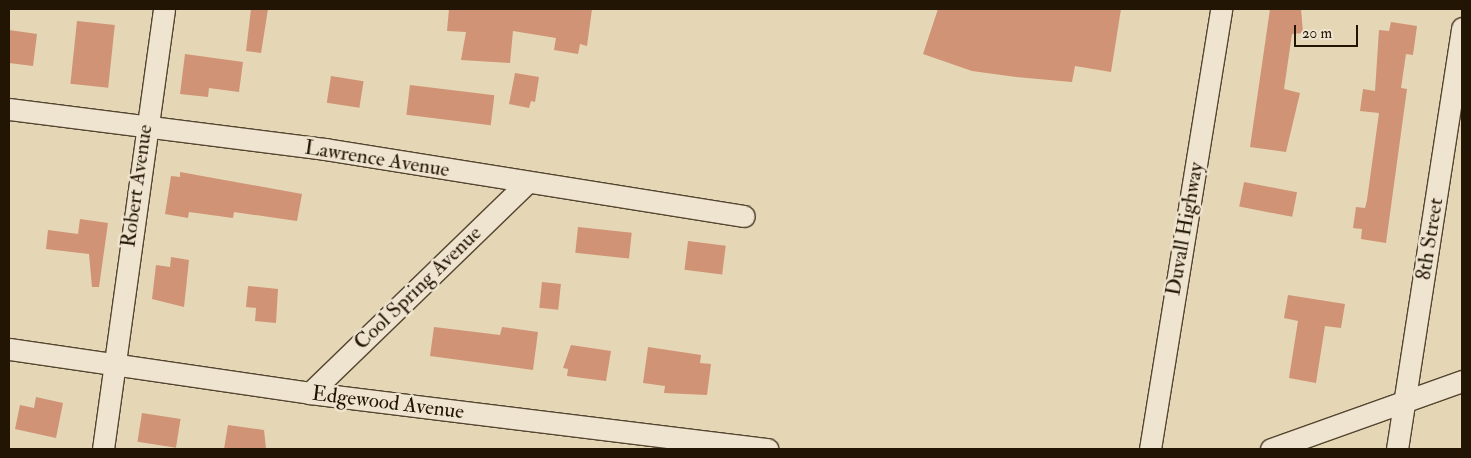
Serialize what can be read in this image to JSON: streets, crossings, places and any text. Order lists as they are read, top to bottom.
{
  "streets": {
    "street": [
      "Lawrence Avenue",
      "Robert Avenue",
      "Duvall Highway",
      "8th Street",
      "Cool Spring Avenue",
      "Edgewood Avenue"
    ]
  },
  "crossings": [
    ["Lawrence Avenue", "Robert Avenue"],
    ["Lawrence Avenue", "Cool Spring Avenue"],
    ["Robert Avenue", "Edgewood Avenue"],
    ["Cool Spring Avenue", "Edgewood Avenue"]
  ],
  "scale_bar": "20 m"
}
